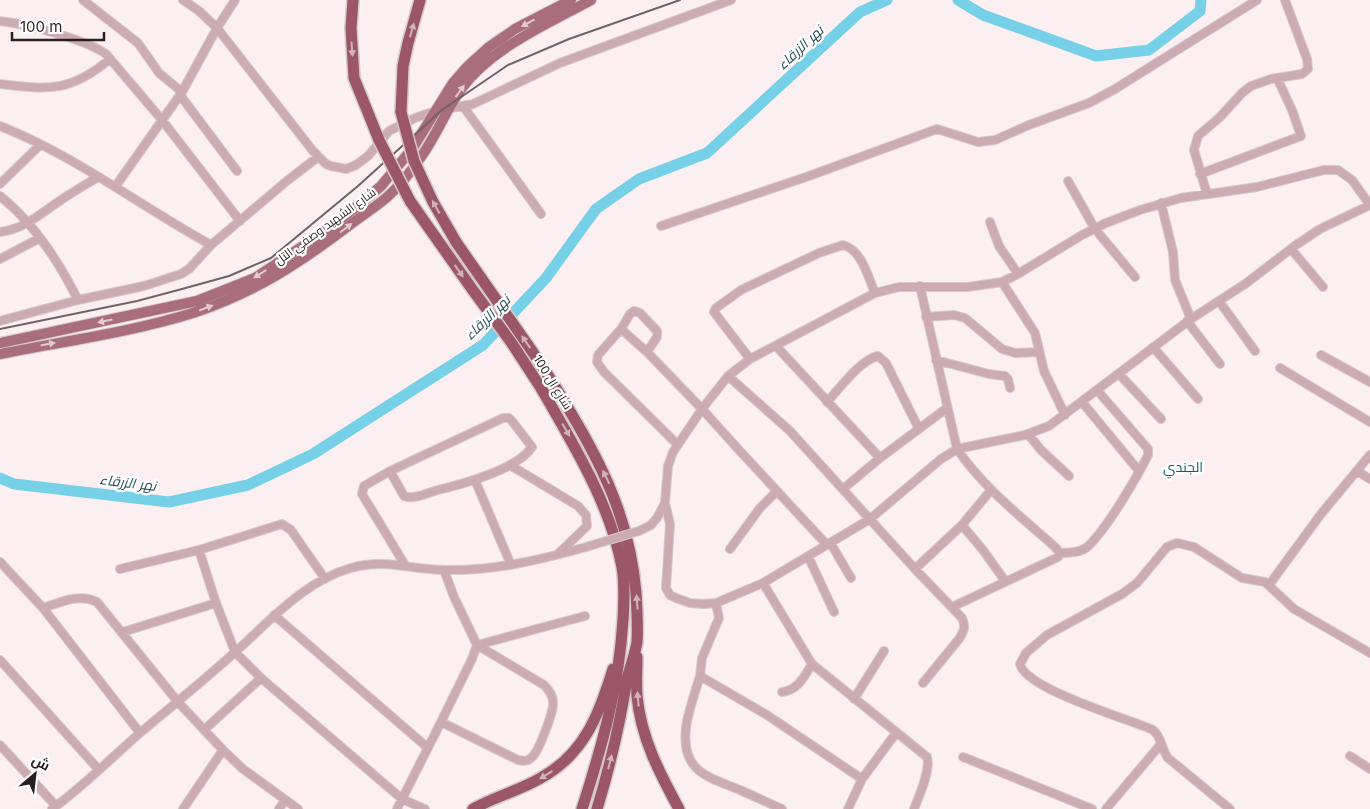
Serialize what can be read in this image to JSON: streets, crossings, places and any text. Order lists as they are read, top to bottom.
{
  "streets": {
    "highway": ["شارع ال 100"],
    "main road": ["شارع الشهيد وصفي التل"]
  },
  "districts": ["الجندي"],
  "water": ["نهر الزرقاء"],
  "scale_bar": "100 m",
  "north": "top right"
}
